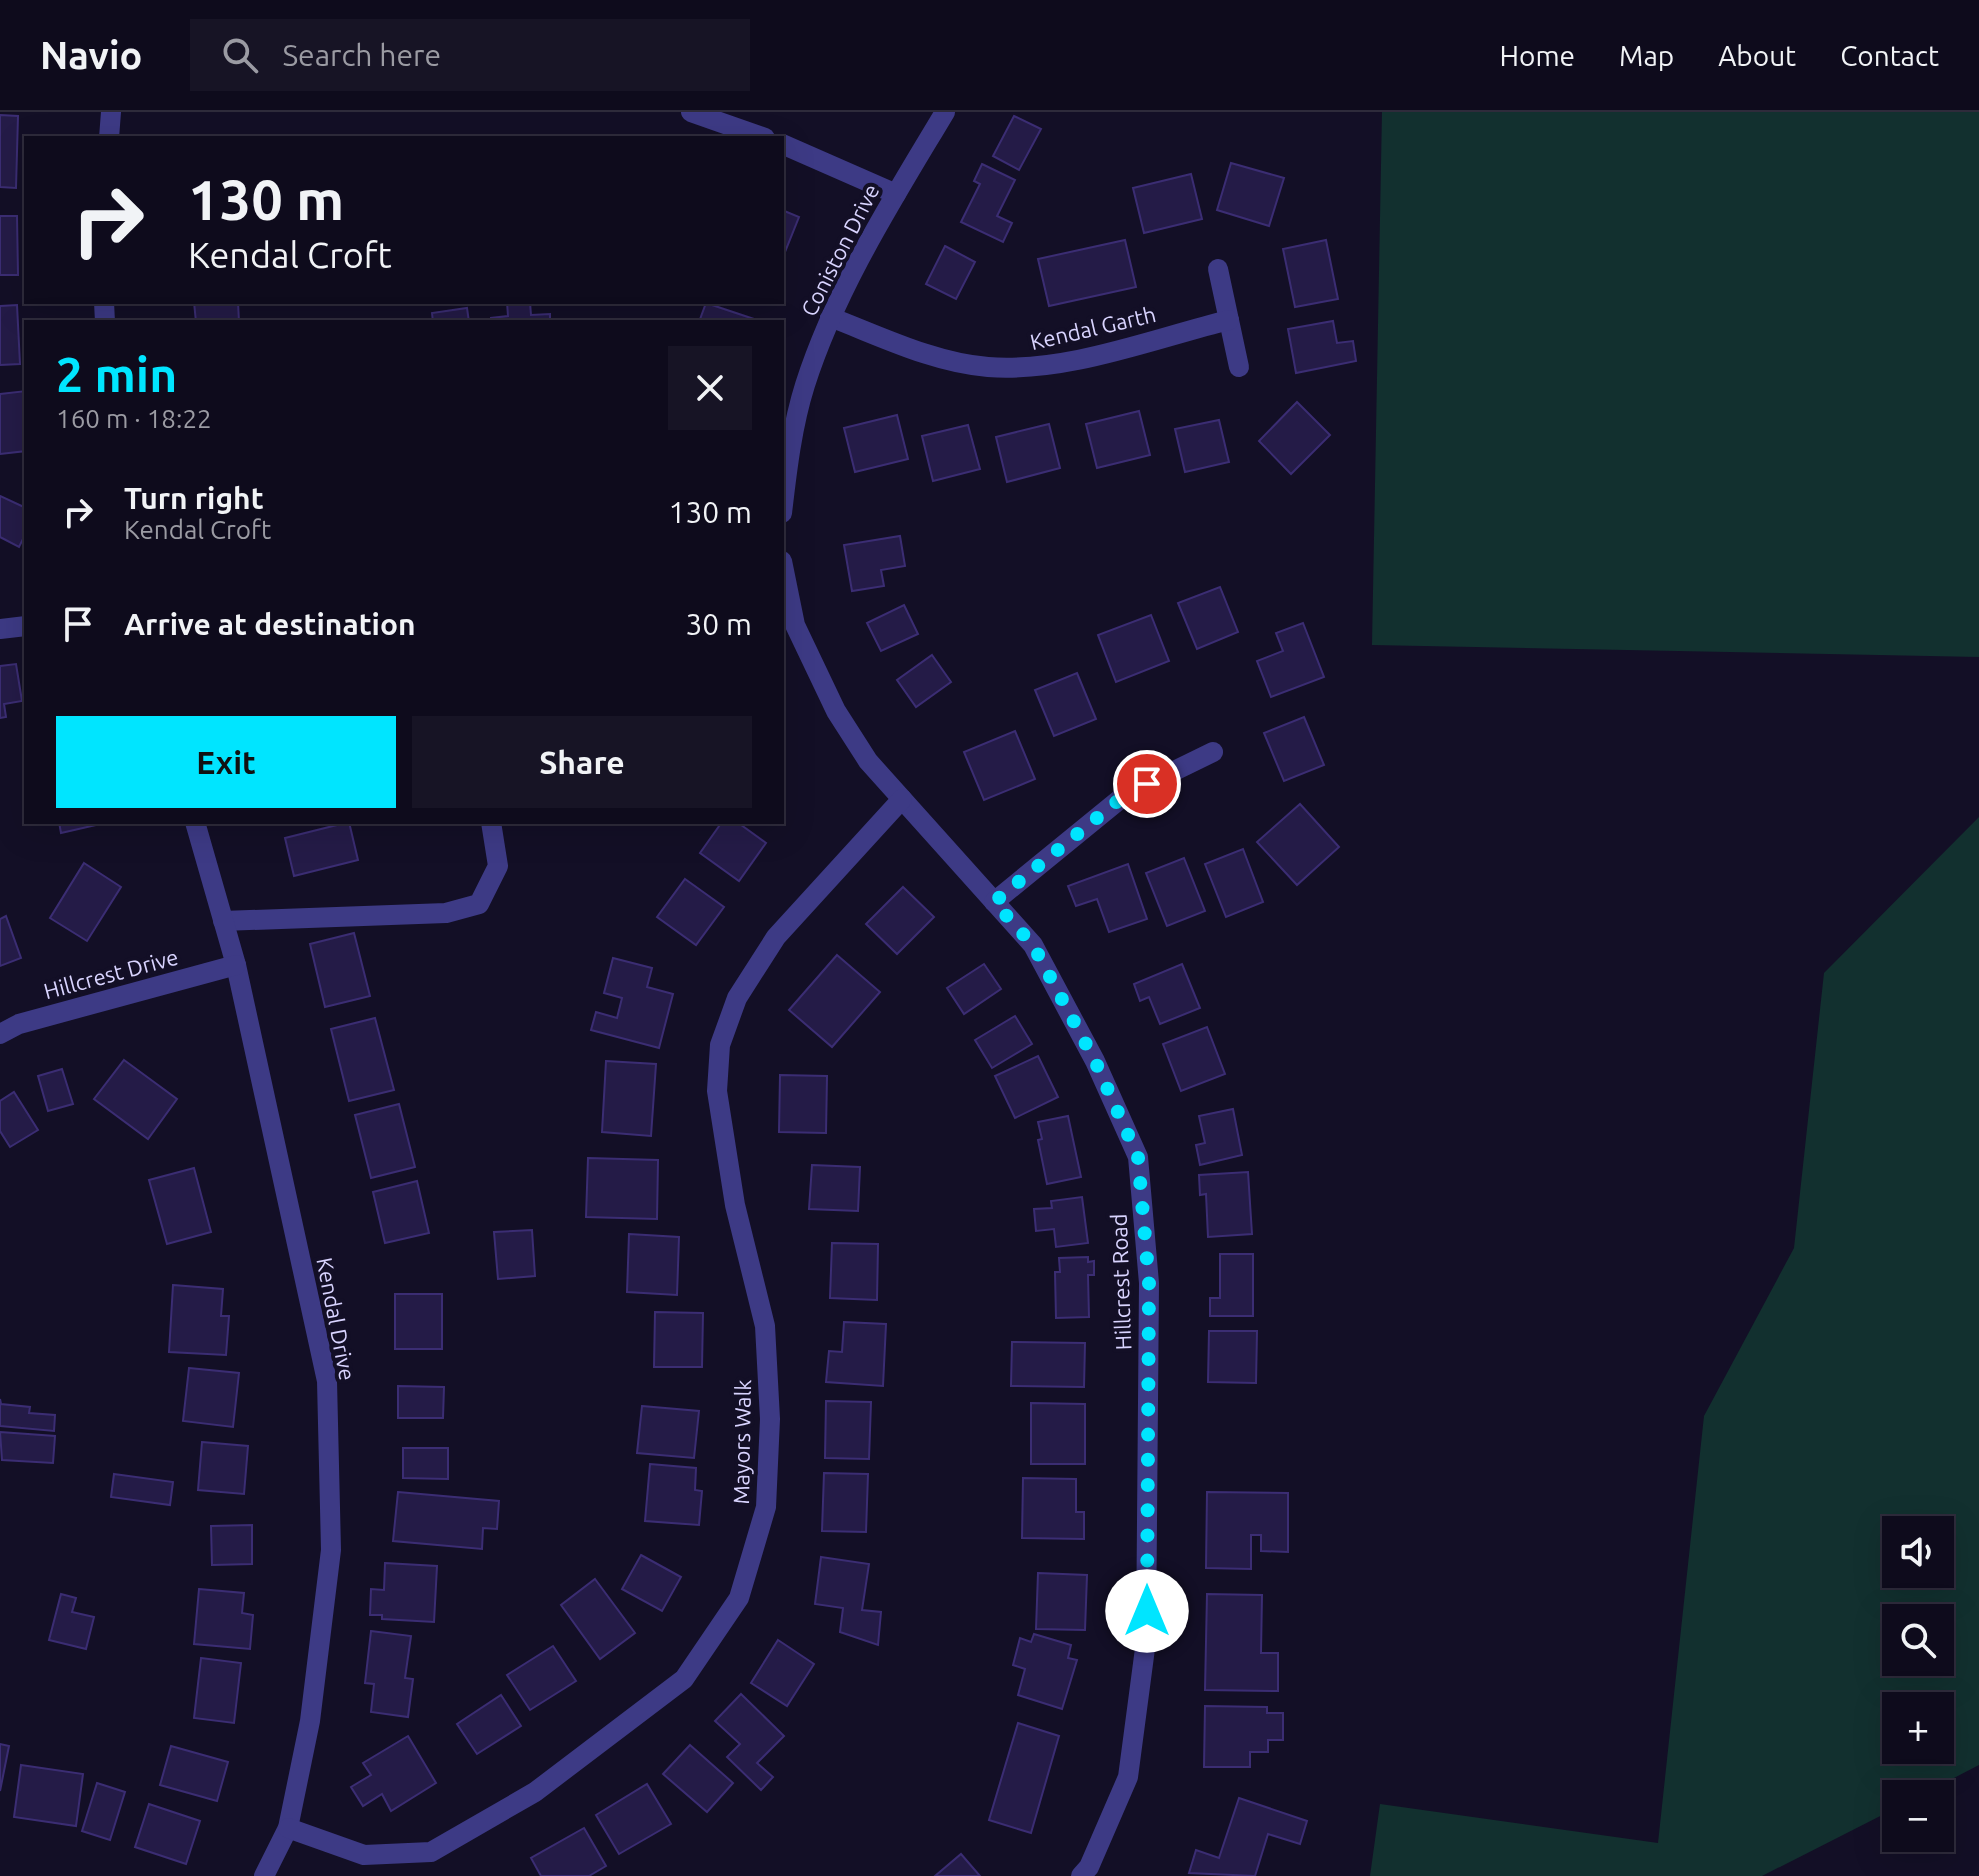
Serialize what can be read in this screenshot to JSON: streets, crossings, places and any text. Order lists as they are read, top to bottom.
{
  "streets": {
    "street": [
      "Coniston Drive",
      "Kendal Garth",
      "Hillcrest Drive",
      "Hillcrest Road",
      "Kendal Drive",
      "Mayors Walk"
    ]
  },
  "crossings": [
    ["Coniston Drive", "Kendal Garth"],
    ["Hillcrest Drive", "Kendal Drive"],
    ["Hillcrest Road", "Mayors Walk"],
    ["Kendal Drive", "Mayors Walk"]
  ],
  "page": {
    "header": "Navio",
    "search": "Search here",
    "nav": [
      "Home",
      "Map",
      "About",
      "Contact"
    ],
    "turn": ["130 m", "Kendal Croft"],
    "heading": ["2 min", "160 m · 18:22"],
    "list": [
      {
        "name": "Turn right",
        "note": "Kendal Croft",
        "value": "130 m"
      },
      {
        "name": "Arrive at destination",
        "value": "30 m"
      }
    ],
    "buttons": ["Exit", "Share"],
    "map_buttons": ["+", "−"]
  }
}
